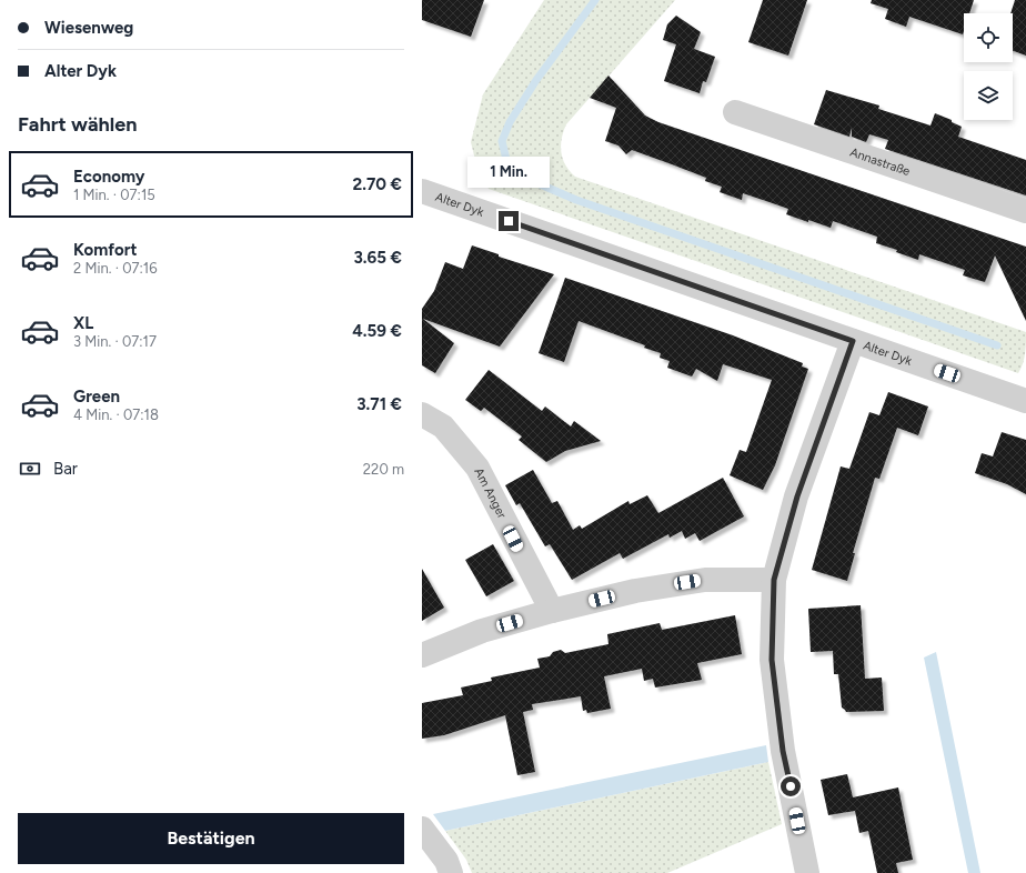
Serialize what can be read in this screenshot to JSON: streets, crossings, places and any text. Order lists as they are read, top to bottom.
{
  "streets": {
    "street": ["Annastraße", "Alter Dyk", "Am Anger"]
  },
  "page": {
    "banner": ["Wiesenweg", "Alter Dyk"],
    "heading": "Fahrt wählen",
    "list": [
      {
        "name": "Economy",
        "note": "1 Min. · 07:15",
        "value": "2.70 €"
      },
      {
        "name": "Komfort",
        "note": "2 Min. · 07:16",
        "value": "3.65 €"
      },
      {
        "name": "XL",
        "note": "3 Min. · 07:17",
        "value": "4.59 €"
      },
      {
        "name": "Green",
        "note": "4 Min. · 07:18",
        "value": "3.71 €"
      }
    ],
    "bubble": "1 Min.",
    "pay": ["Bar", "220 m"],
    "buttons": "Bestätigen"
  }
}
